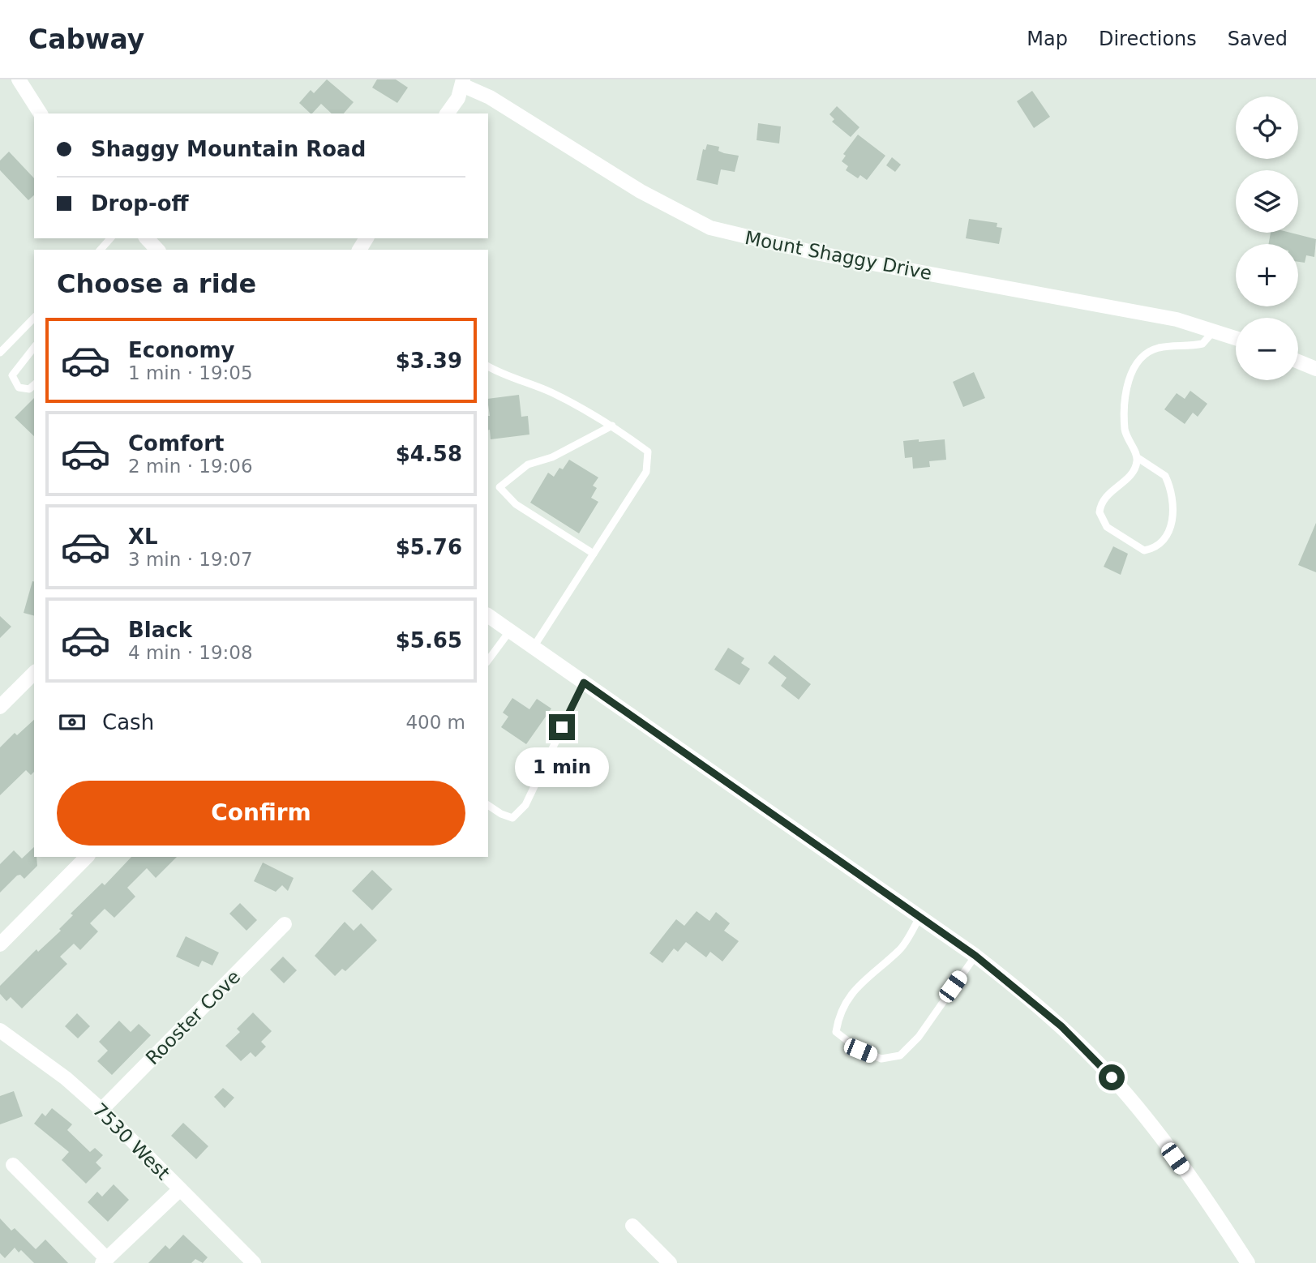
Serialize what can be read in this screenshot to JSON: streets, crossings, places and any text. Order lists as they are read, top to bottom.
{
  "streets": {
    "street": ["Mount Shaggy Drive", "Rooster Cove", "7530 West"]
  },
  "crossings": [
    ["Rooster Cove", "7530 West"]
  ],
  "page": {
    "header": "Cabway",
    "nav": ["Map", "Directions", "Saved"],
    "map_buttons": ["+", "−"],
    "banner": ["Shaggy Mountain Road", "Drop-off"],
    "heading": "Choose a ride",
    "list": [
      {
        "name": "Economy",
        "note": "1 min · 19:05",
        "value": "$3.39"
      },
      {
        "name": "Comfort",
        "note": "2 min · 19:06",
        "value": "$4.58"
      },
      {
        "name": "XL",
        "note": "3 min · 19:07",
        "value": "$5.76"
      },
      {
        "name": "Black",
        "note": "4 min · 19:08",
        "value": "$5.65"
      }
    ],
    "pay": ["Cash", "400 m"],
    "bubble": "1 min",
    "buttons": "Confirm"
  }
}
